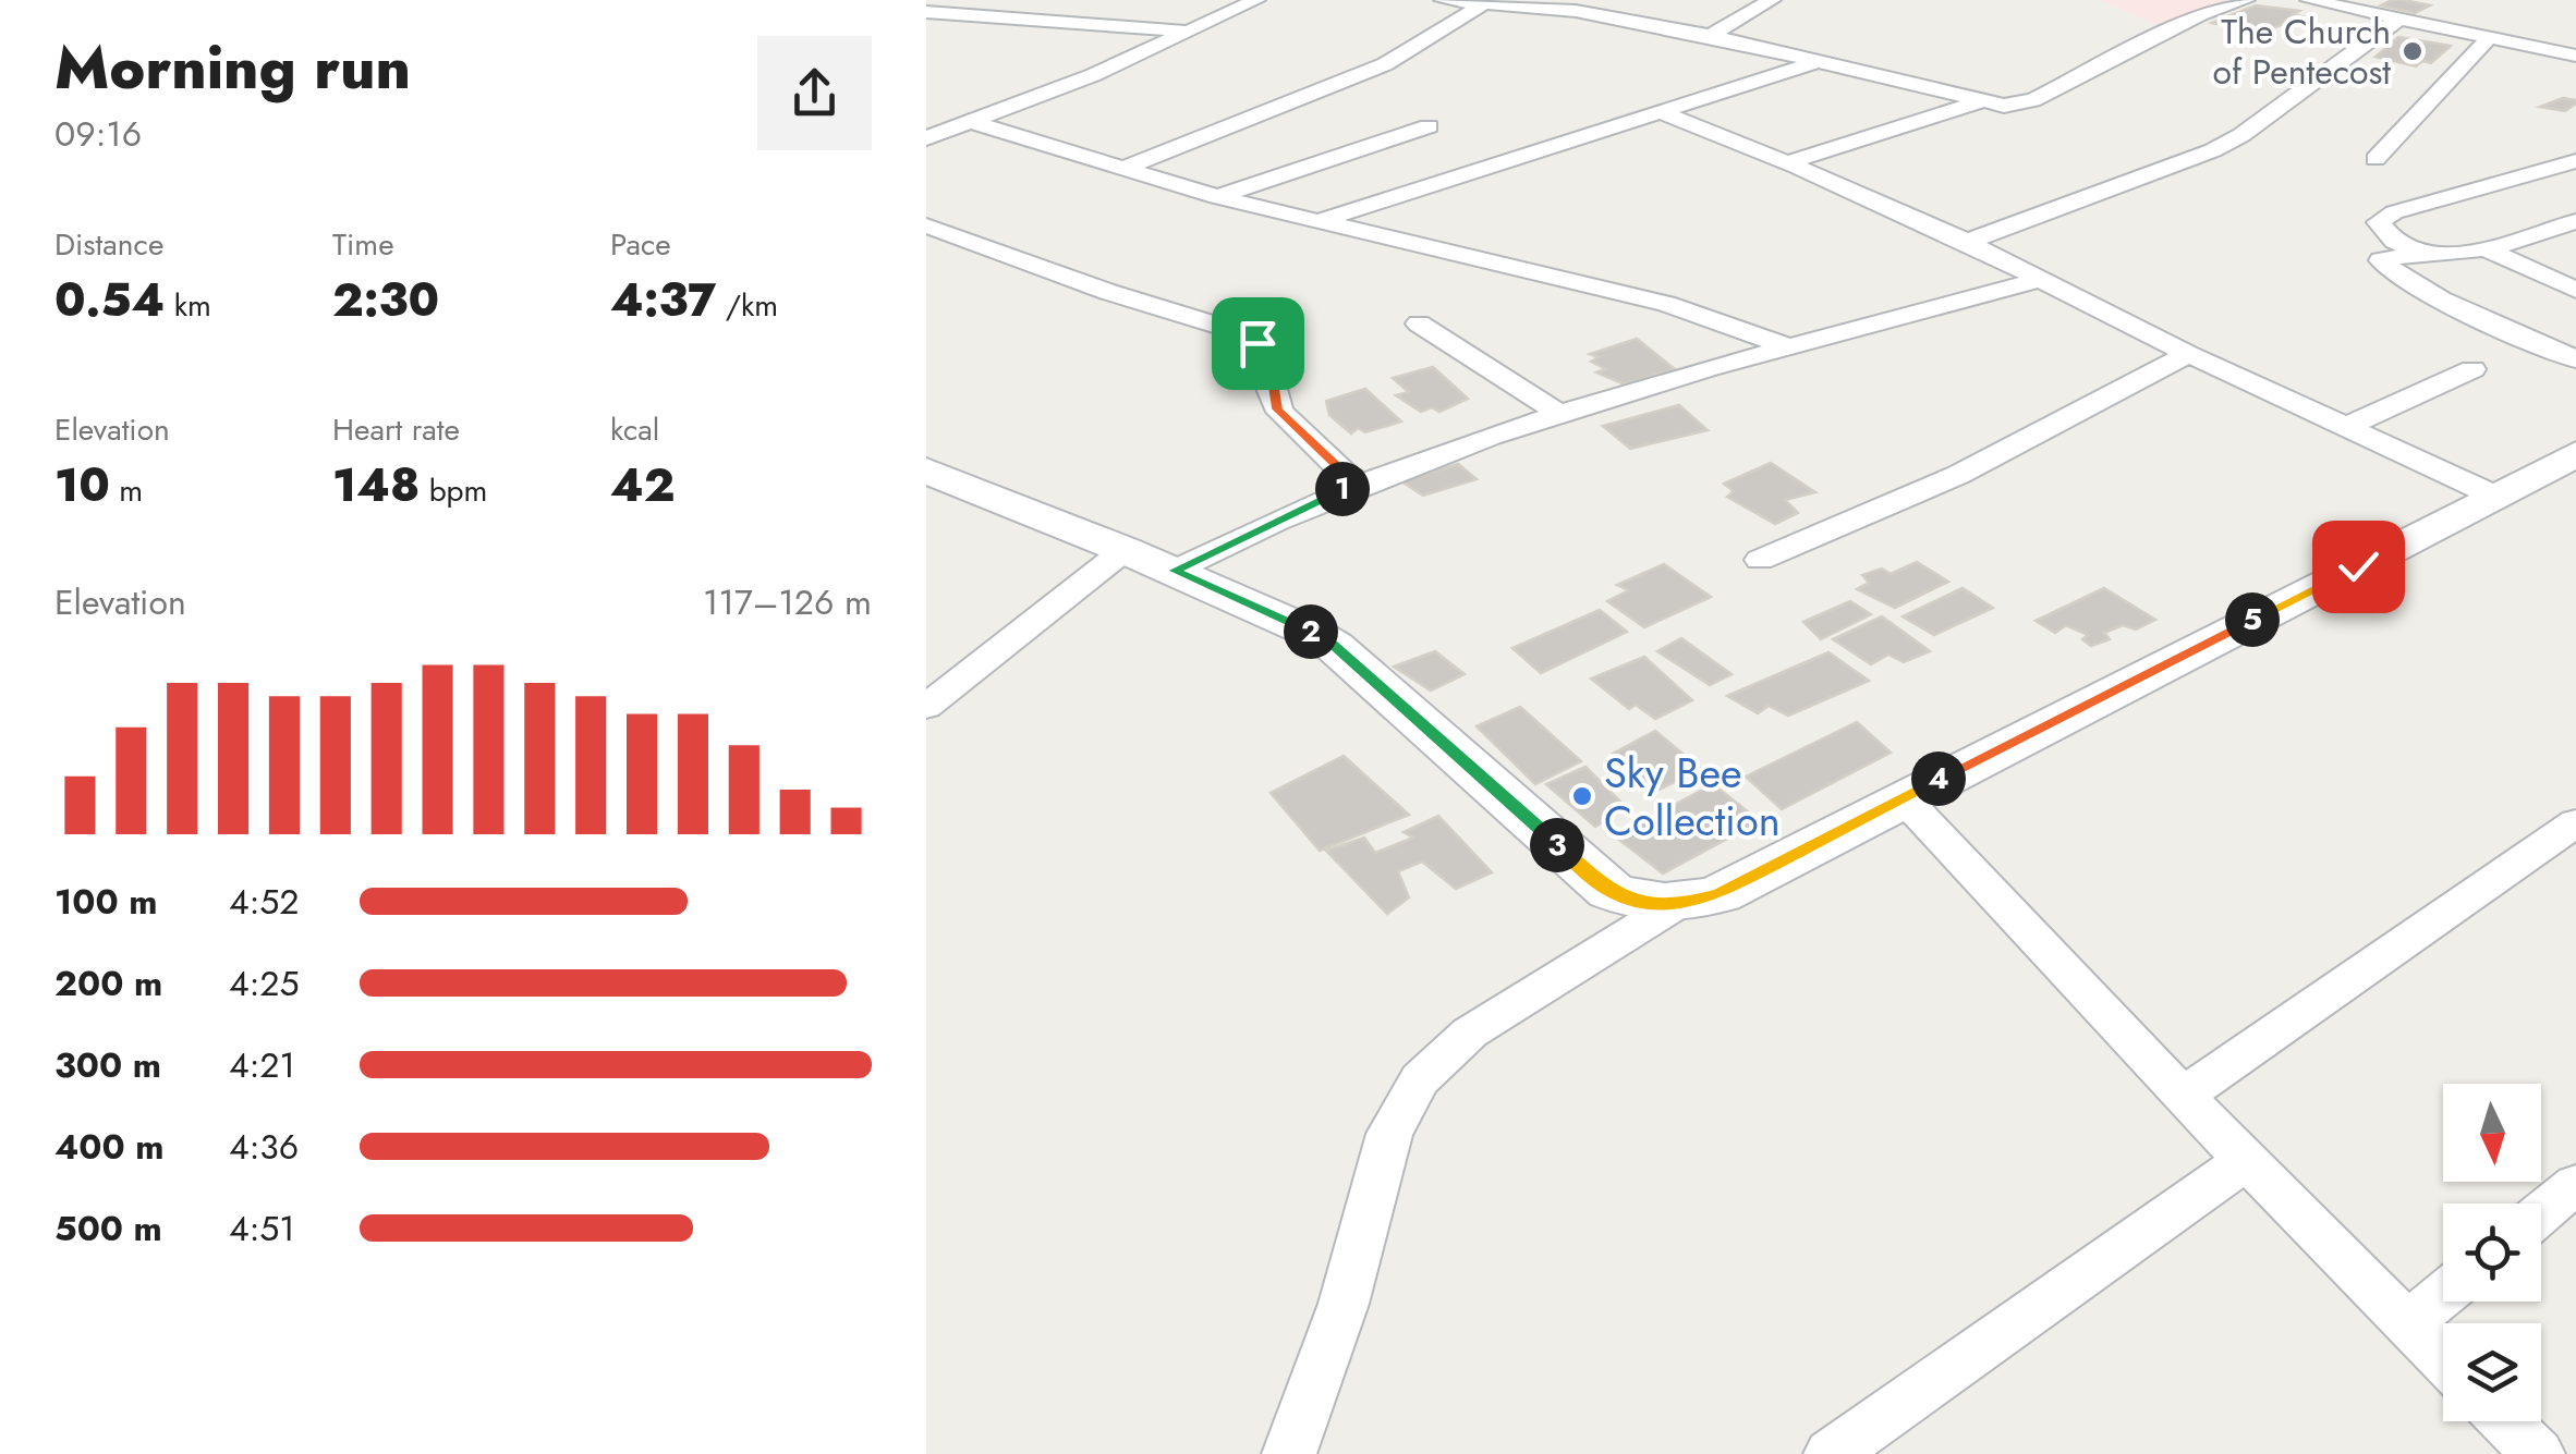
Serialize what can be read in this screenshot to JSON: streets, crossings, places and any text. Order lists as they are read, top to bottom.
{
  "places": ["The Church of Pentecost", "Sky Bee Collection"],
  "north": "bottom",
  "page": {
    "heading": ["Morning run", "09:16"],
    "stats": [
      ["Distance", "0.54 km"],
      ["Time", "2:30"],
      ["Pace", "4:37 /km"],
      ["Elevation", "10 m"],
      ["Heart rate", "148 bpm"],
      ["kcal", "42"]
    ],
    "pins": [
      "1",
      "5",
      "2",
      "4",
      "3"
    ],
    "chart": ["Elevation", "117–126 m"],
    "list": [
      {
        "name": "100 m",
        "note": "4:52"
      },
      {
        "name": "200 m",
        "note": "4:25"
      },
      {
        "name": "300 m",
        "note": "4:21"
      },
      {
        "name": "400 m",
        "note": "4:36"
      },
      {
        "name": "500 m",
        "note": "4:51"
      }
    ]
  }
}
